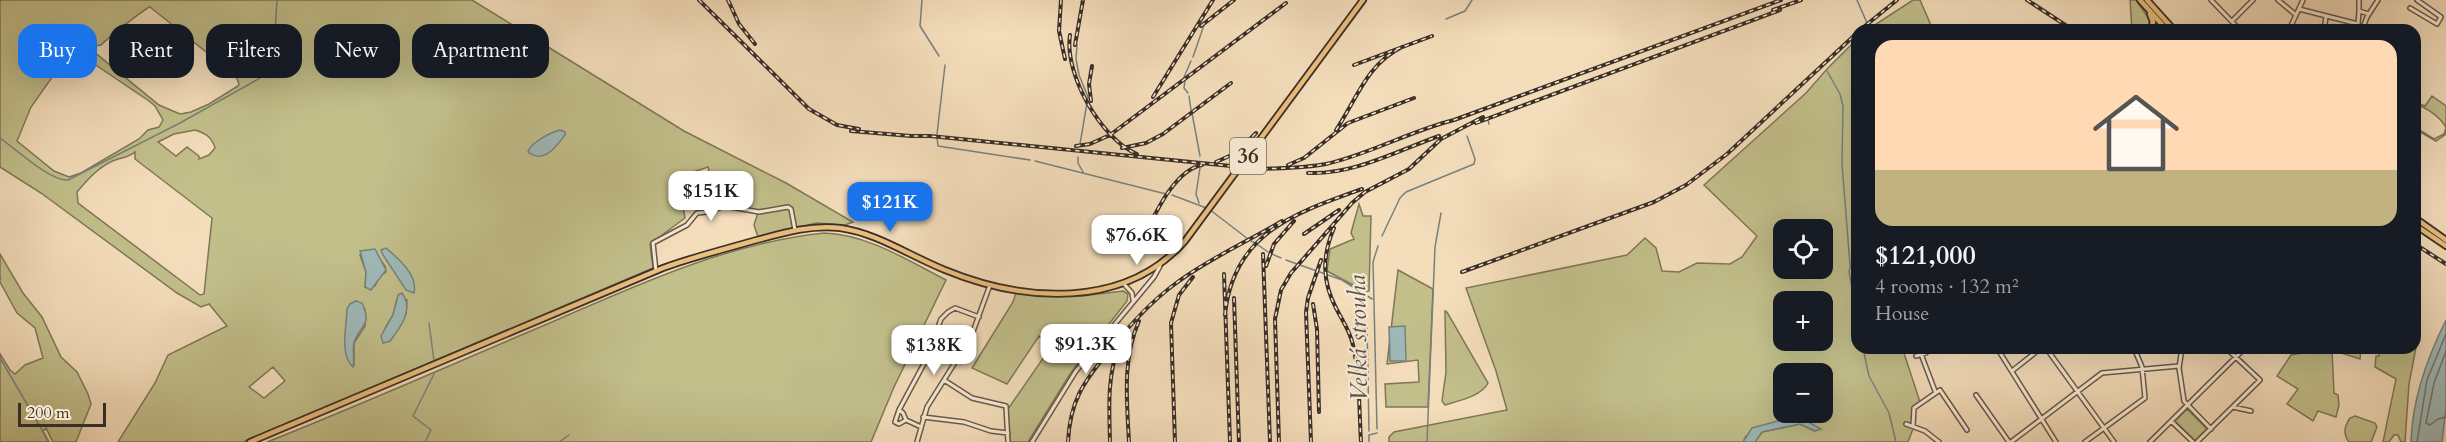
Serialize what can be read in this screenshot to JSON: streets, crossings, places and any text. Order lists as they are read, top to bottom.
{
  "streets": {
    "main road": ["36"]
  },
  "water": ["Velká strouha"],
  "scale_bar": "200 m",
  "page": {
    "chip": [
      "Buy",
      "Rent",
      "Filters",
      "New",
      "Apartment"
    ],
    "list": [
      {
        "name": "$121,000",
        "note": "4 rooms · 132 m² · House"
      }
    ],
    "price": [
      "$151K",
      "$121K",
      "$76.6K",
      "$91.3K",
      "$138K"
    ],
    "map_buttons": ["+", "−"],
    "scale": "200 m"
  }
}
